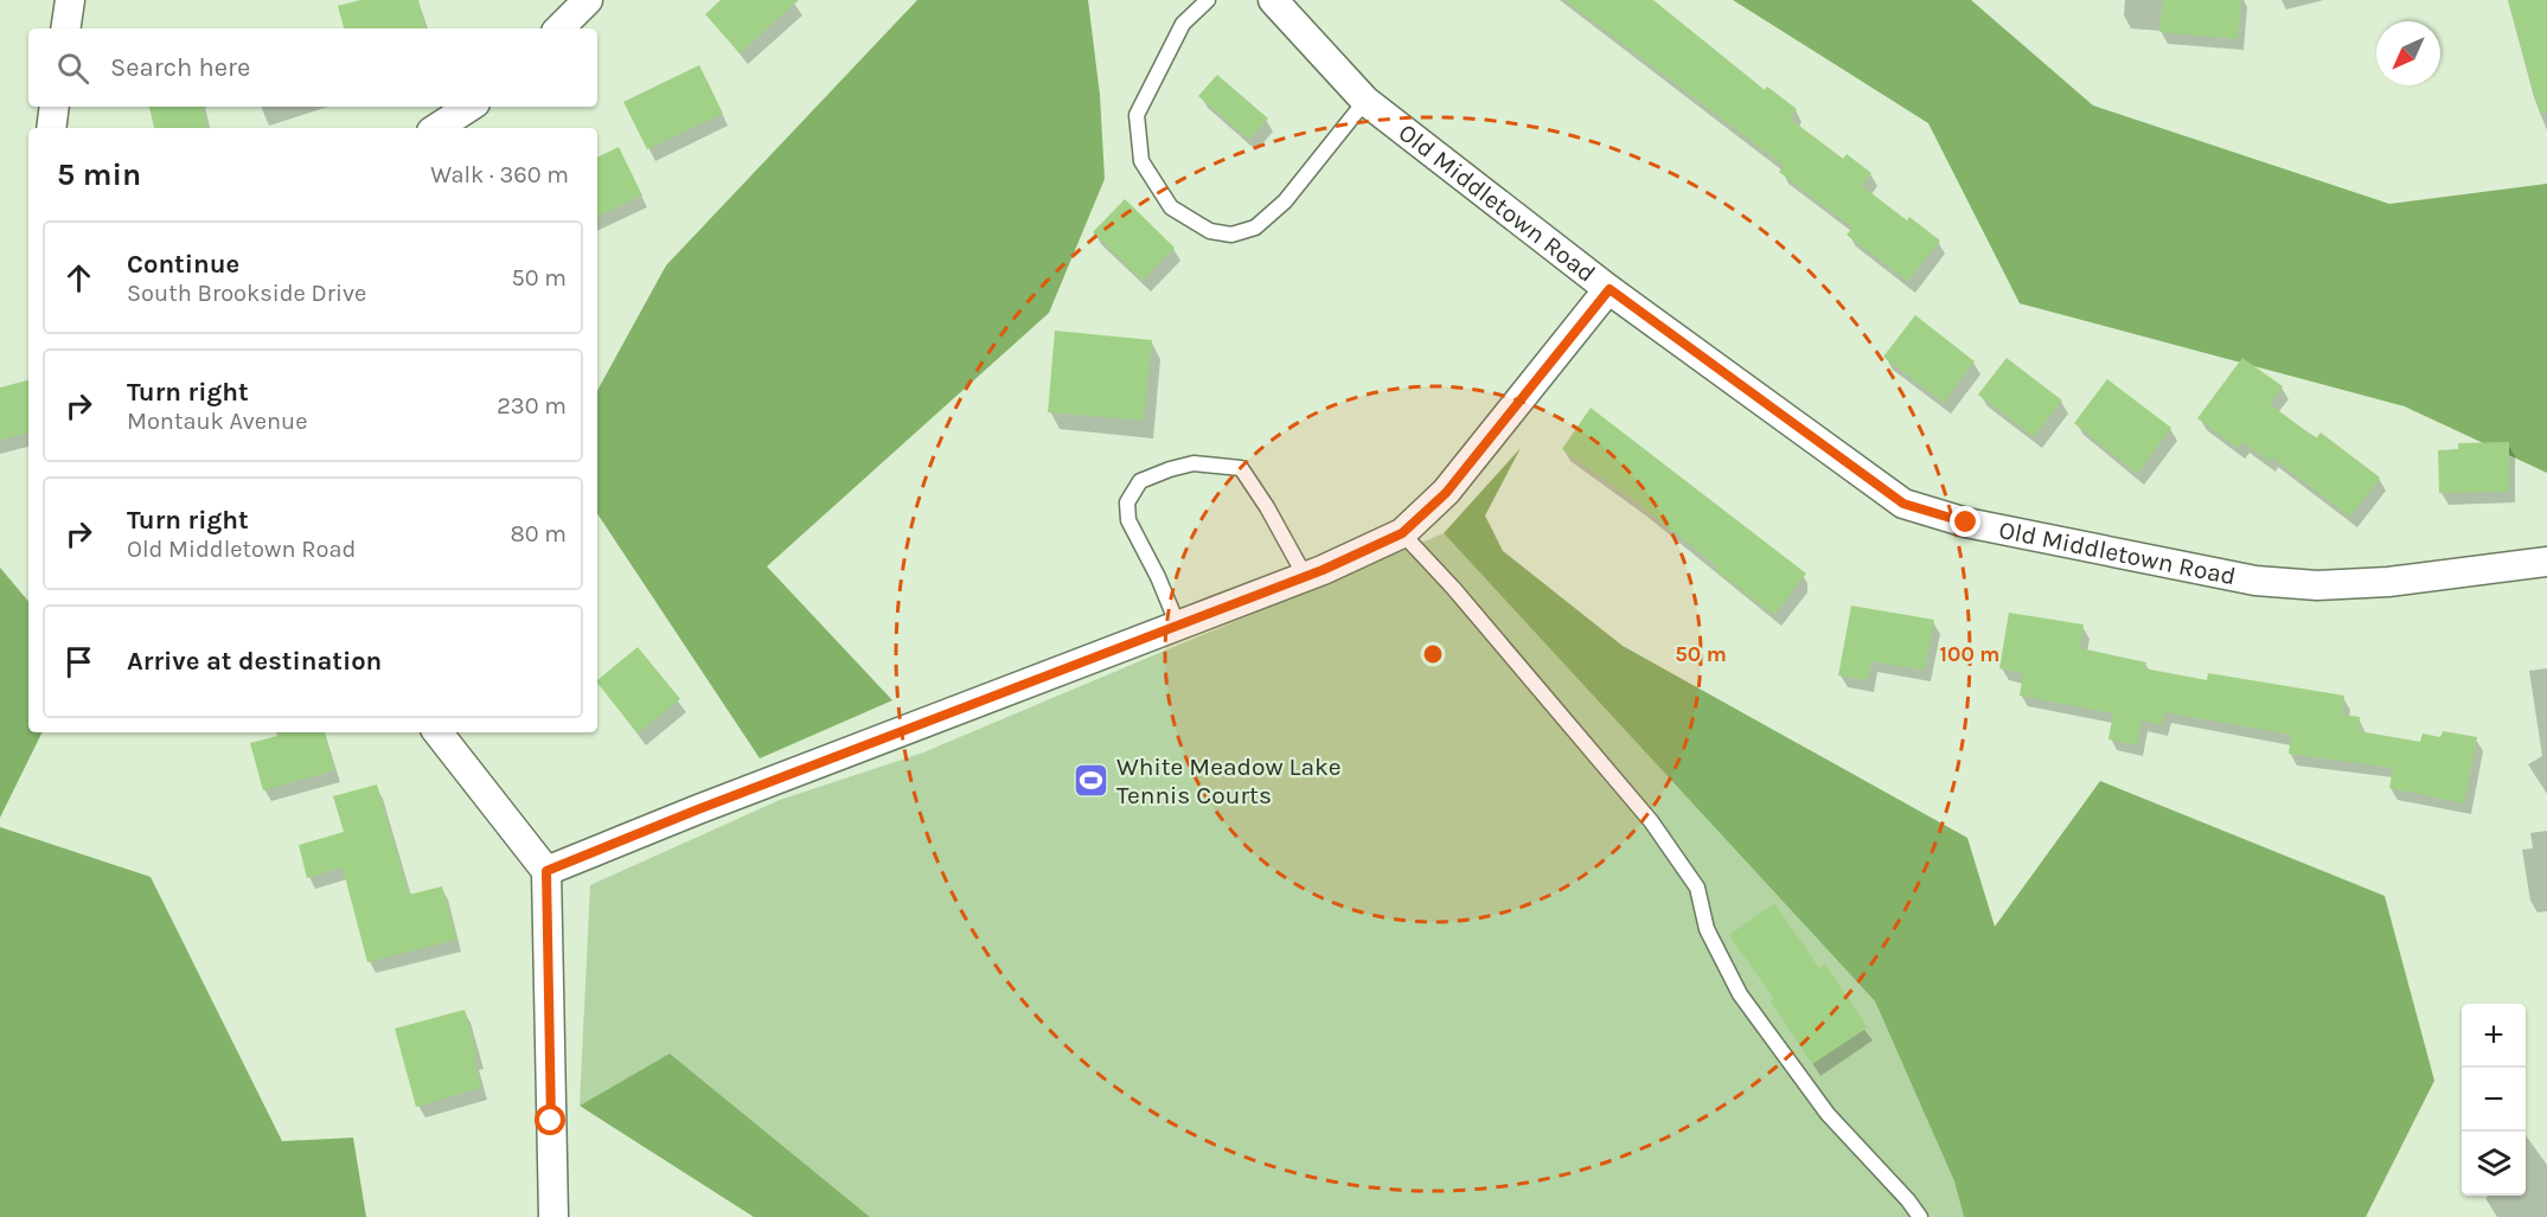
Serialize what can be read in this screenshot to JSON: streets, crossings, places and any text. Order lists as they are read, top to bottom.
{
  "streets": {
    "street": ["Old Middletown Road"]
  },
  "places": {
    "sports": ["White Meadow Lake Tennis Courts"]
  },
  "north": "bottom left",
  "page": {
    "search": "Search here",
    "heading": ["5 min", "Walk · 360 m"],
    "list": [
      ["Continue", "South Brookside Drive", "50 m"],
      ["Turn right", "Montauk Avenue", "230 m"],
      ["Turn right", "Old Middletown Road", "80 m"],
      "Arrive at destination"
    ],
    "map_buttons": ["+", "−"]
  },
  "rings": ["50 m", "100 m"]
}
